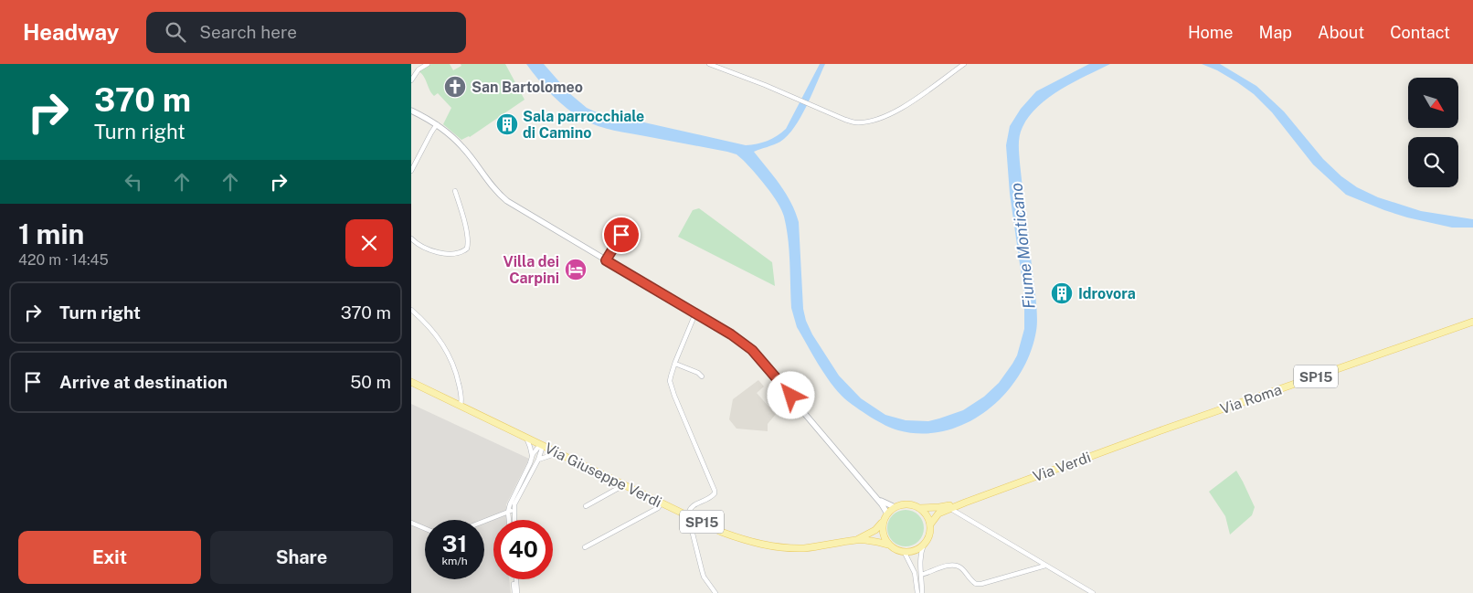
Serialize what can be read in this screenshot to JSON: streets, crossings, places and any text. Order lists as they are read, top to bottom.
{
  "streets": {
    "main road": [
      "SP15",
      "Via Roma",
      "Via Verdi",
      "Via Giuseppe Verdi"
    ]
  },
  "crossings": [
    ["SP15", "Via Verdi"],
    ["SP15", "Via Giuseppe Verdi"],
    ["Via Roma", "Via Verdi"]
  ],
  "water": ["Fiume Monticano"],
  "places": {
    "church": ["San Bartolomeo"],
    "building": ["Sala parrocchiale di Camino", "Idrovora"],
    "hotel": ["Villa dei Carpini"]
  },
  "north": "bottom right",
  "page": {
    "header": "Headway",
    "search": "Search here",
    "nav": [
      "Home",
      "Map",
      "About",
      "Contact"
    ],
    "turn": ["370 m", "Turn right"],
    "heading": ["1 min", "420 m · 14:45"],
    "list": [
      {
        "name": "Turn right",
        "value": "370 m"
      },
      {
        "name": "Arrive at destination",
        "value": "50 m"
      }
    ],
    "speed": "31 km/h",
    "limit": "40",
    "buttons": ["Exit", "Share"]
  }
}
